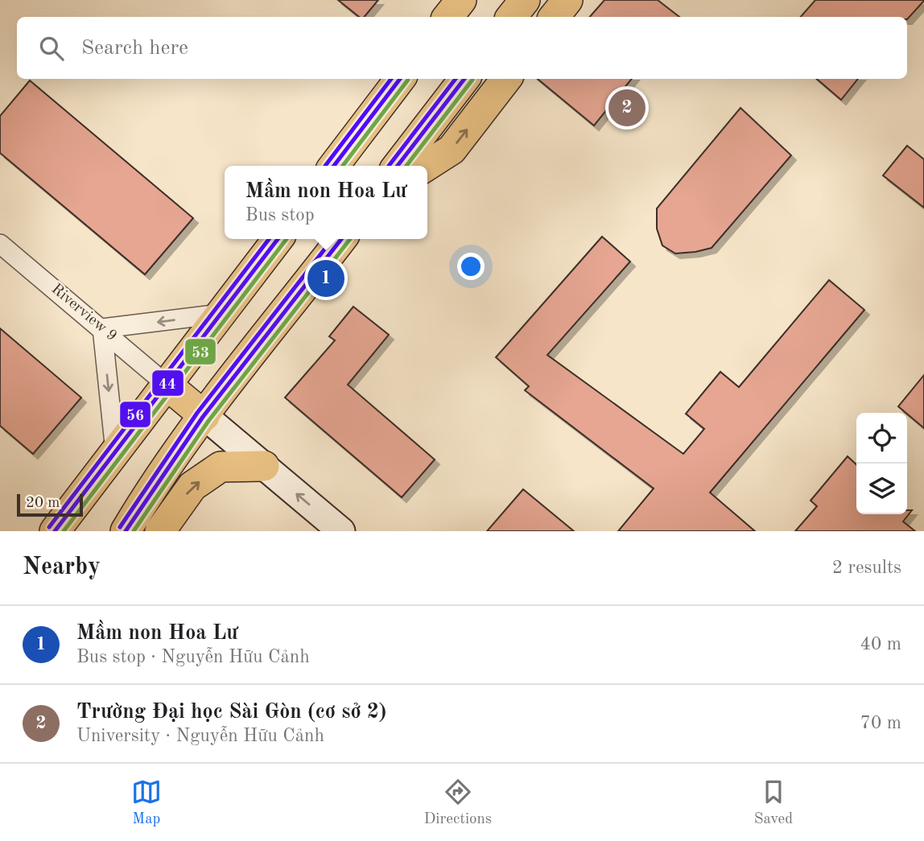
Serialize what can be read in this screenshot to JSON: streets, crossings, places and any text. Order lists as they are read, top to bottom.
{
  "streets": {
    "street": ["Riverview 9"]
  },
  "lines": ["transit line 44", "transit line 56", "transit line 53"],
  "scale_bar": "20 m",
  "page": {
    "search": "Search here",
    "pins": ["2", "1"],
    "popup": ["Mầm non Hoa Lư", "Bus stop"],
    "scale": "20 m",
    "heading": ["Nearby", "2 results"],
    "list": [
      {
        "mark": "1",
        "name": "Mầm non Hoa Lư",
        "note": "Bus stop · Nguyễn Hữu Cảnh",
        "value": "40 m"
      },
      {
        "mark": "2",
        "name": "Trường Đại học Sài Gòn (cơ sở 2)",
        "note": "University · Nguyễn Hữu Cảnh",
        "value": "70 m"
      }
    ],
    "nav": ["Map", "Directions", "Saved"]
  }
}
